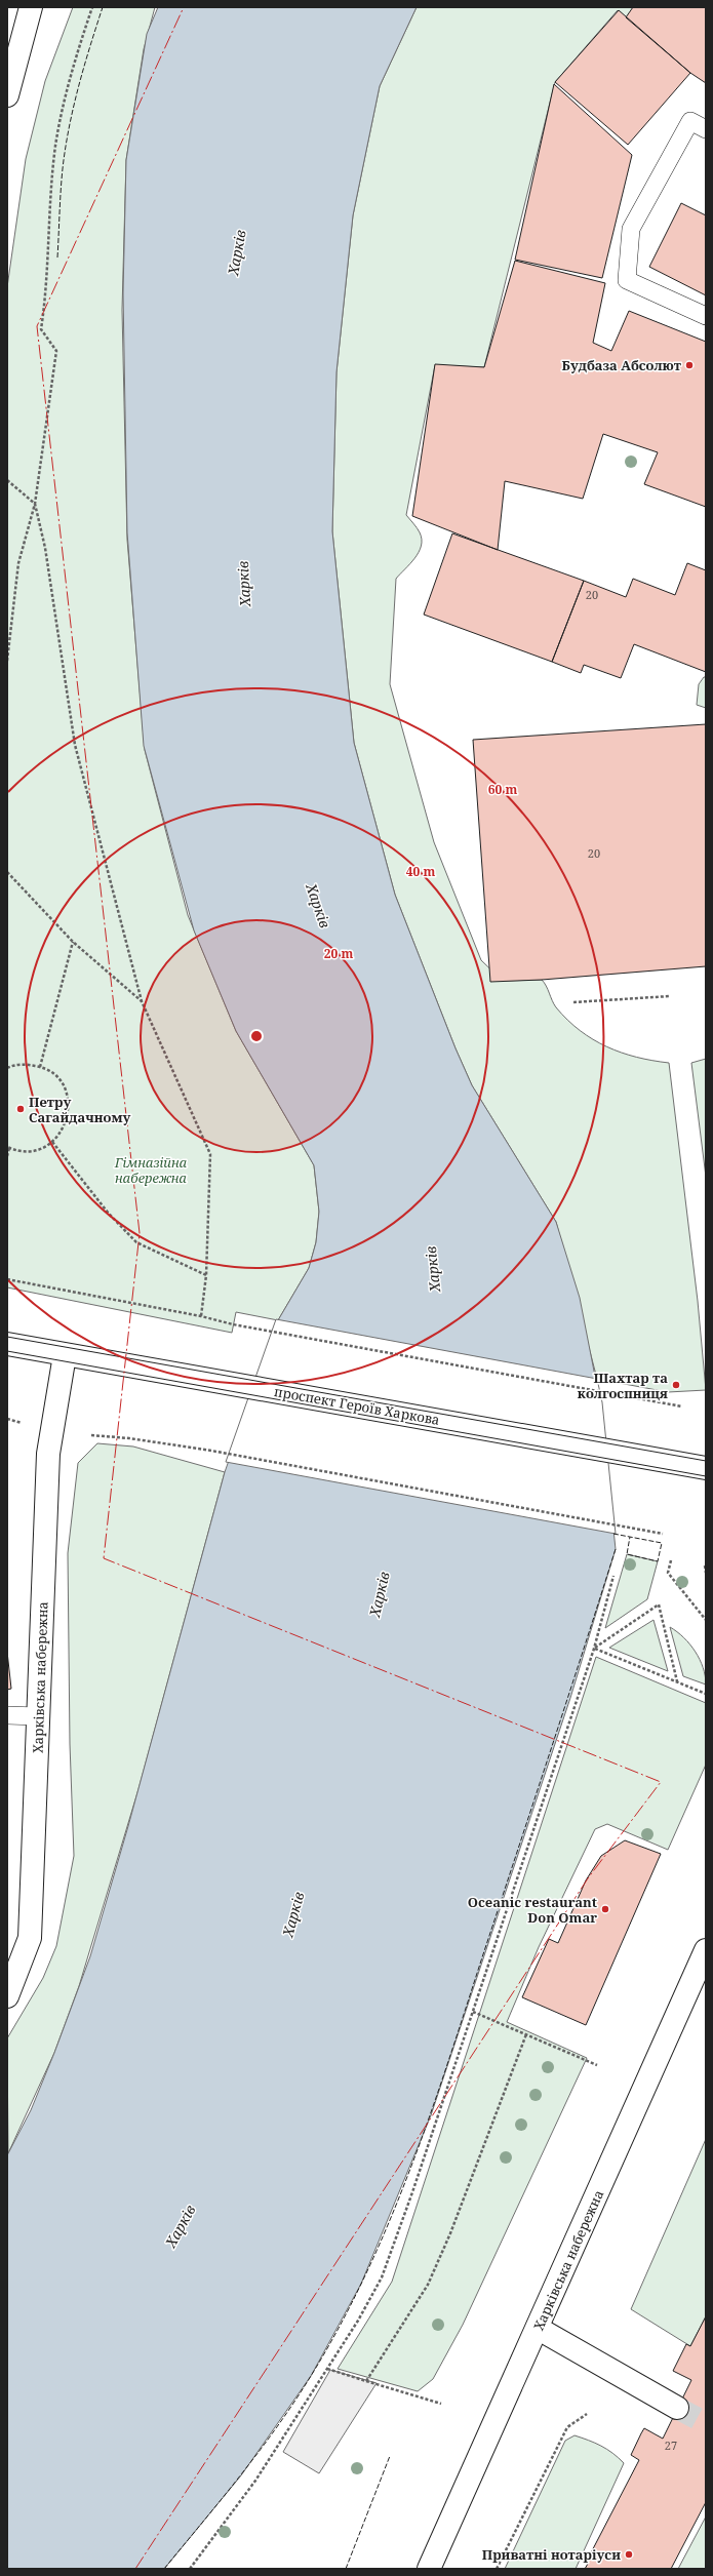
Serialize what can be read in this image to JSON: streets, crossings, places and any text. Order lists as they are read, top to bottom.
{
  "streets": {
    "main road": ["проспект Героїв Харкова", "Харківська набережна"]
  },
  "crossings": [
    ["проспект Героїв Харкова", "Харківська набережна"]
  ],
  "water": ["Харків"],
  "parks": ["Гімназійна набережна"],
  "places": [
    "Будбаза Абсолют",
    "Петру Сагайдачному",
    "Шахтар та колгоспниця",
    "Oceanic restaurant Don Omar",
    "Приватні нотаріуси"
  ],
  "house_numbers": ["20", "20", "27"],
  "rings": ["60 m", "40 m", "20 m"]
}
